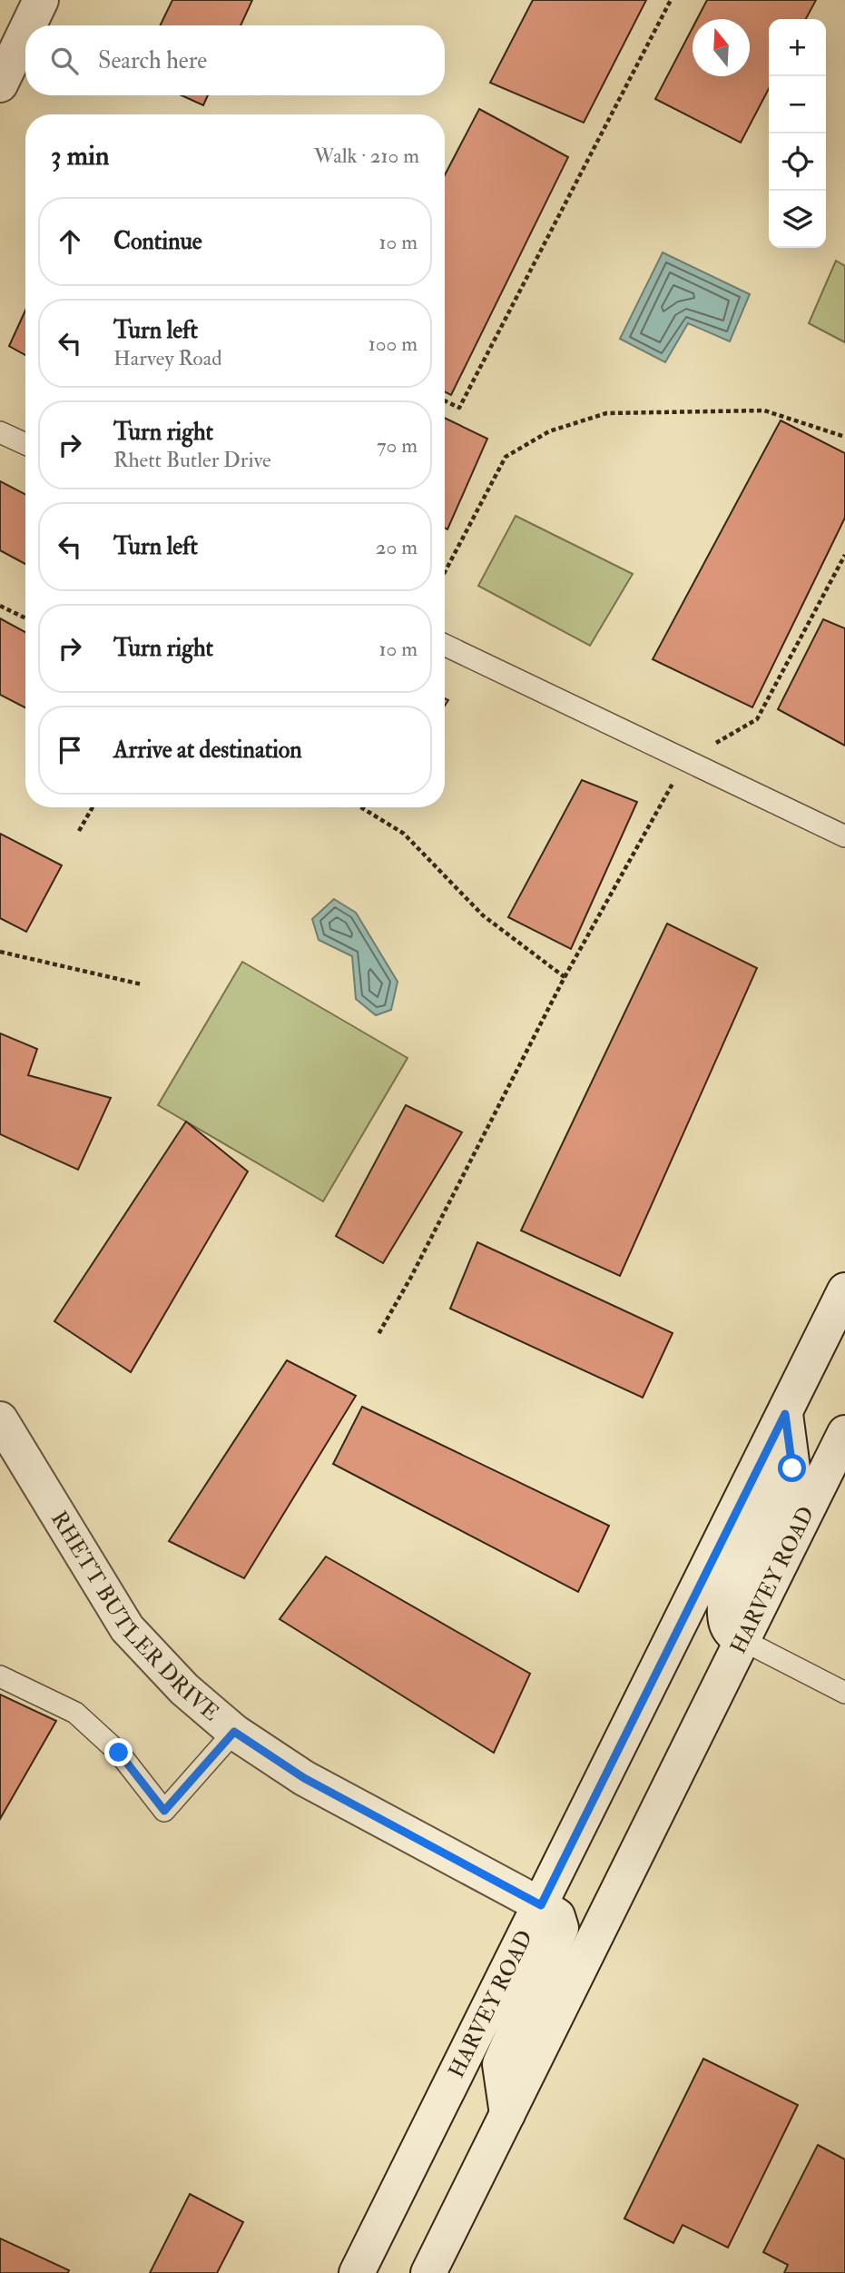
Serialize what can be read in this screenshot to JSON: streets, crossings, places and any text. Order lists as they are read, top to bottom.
{
  "streets": {
    "main road": ["HARVEY ROAD", "RHETT BUTLER DRIVE"]
  },
  "crossings": [
    ["HARVEY ROAD", "RHETT BUTLER DRIVE"]
  ],
  "north": "top",
  "page": {
    "map_buttons": ["+", "−"],
    "search": "Search here",
    "heading": ["3 min", "Walk · 210 m"],
    "list": [
      ["Continue", "10 m"],
      ["Turn left", "Harvey Road", "100 m"],
      ["Turn right", "Rhett Butler Drive", "70 m"],
      ["Turn left", "20 m"],
      ["Turn right", "10 m"],
      "Arrive at destination"
    ]
  }
}
